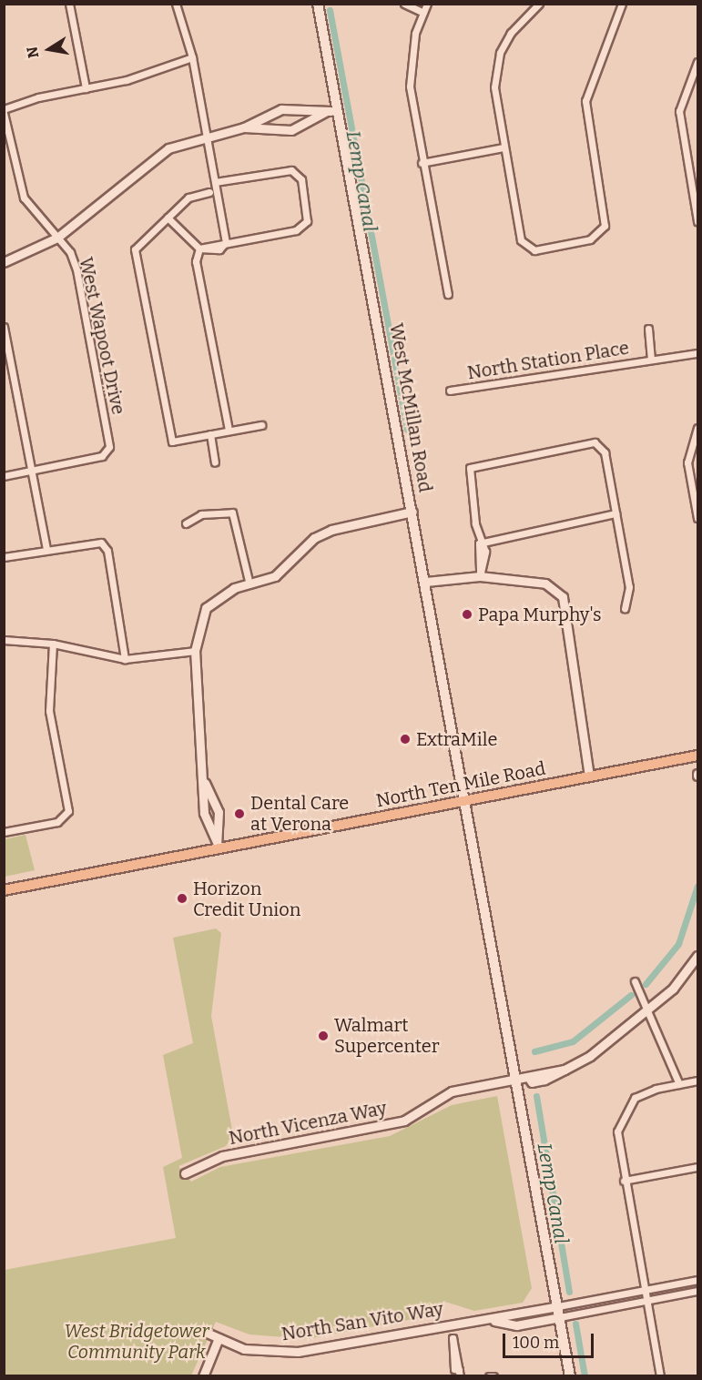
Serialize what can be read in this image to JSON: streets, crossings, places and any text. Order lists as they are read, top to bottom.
{
  "streets": {
    "main road": ["West McMillan Road", "North Ten Mile Road"],
    "street": [
      "West Wapoot Drive",
      "North Station Place",
      "North Vicenza Way",
      "North San Vito Way"
    ]
  },
  "crossings": [
    ["West McMillan Road", "North Ten Mile Road"],
    ["West McMillan Road", "North Vicenza Way"],
    ["West McMillan Road", "North San Vito Way"]
  ],
  "water": ["Lemp Canal"],
  "parks": ["West Bridgetower Community Park"],
  "places": [
    "Papa Murphy's",
    "ExtraMile",
    "Dental Care at Verona",
    "Horizon Credit Union",
    "Walmart Supercenter"
  ],
  "scale_bar": "100 m",
  "north": "left"
}
